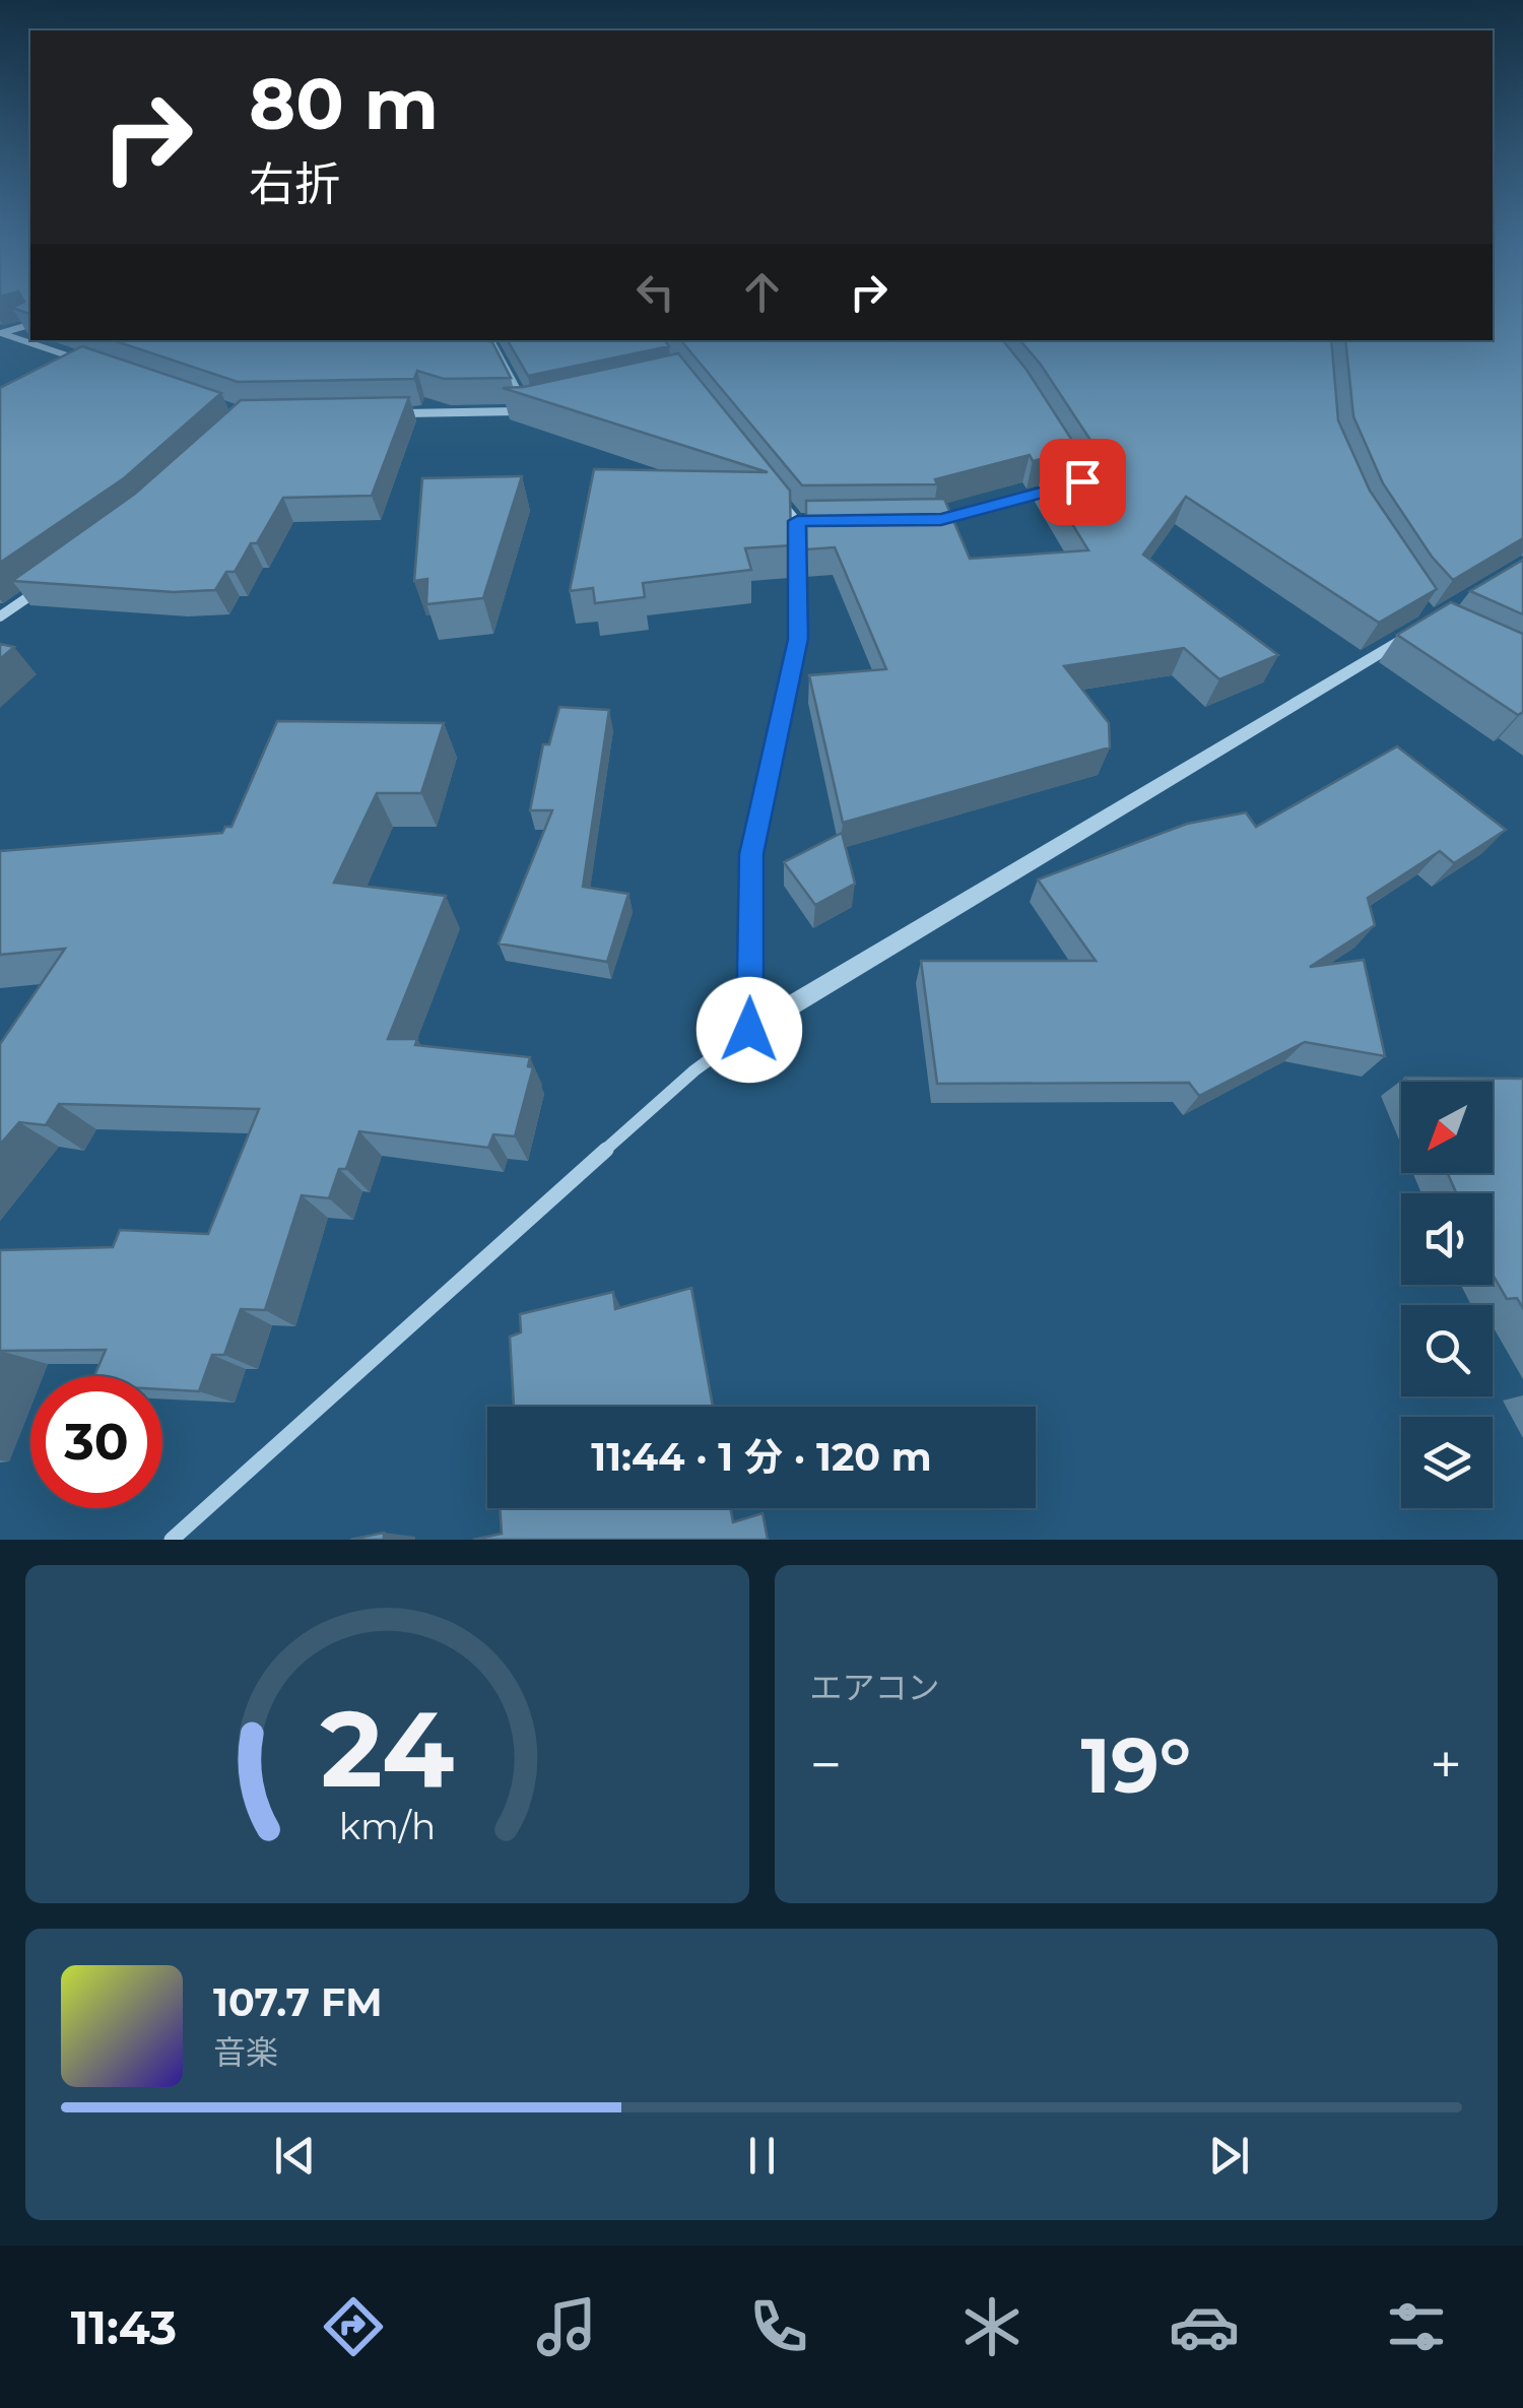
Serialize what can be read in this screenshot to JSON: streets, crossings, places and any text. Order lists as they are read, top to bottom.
{
  "north": "bottom left",
  "page": {
    "turn": ["80 m", "右折"],
    "limit": "30",
    "trip": "11:44 · 1 分 · 120 m",
    "tile": "エアコン",
    "heat": ["−", "19°", "+"],
    "song": ["107.7 FM", "音楽"],
    "tabs": "11:43",
    "gauge": ["24", "km/h"]
  }
}
